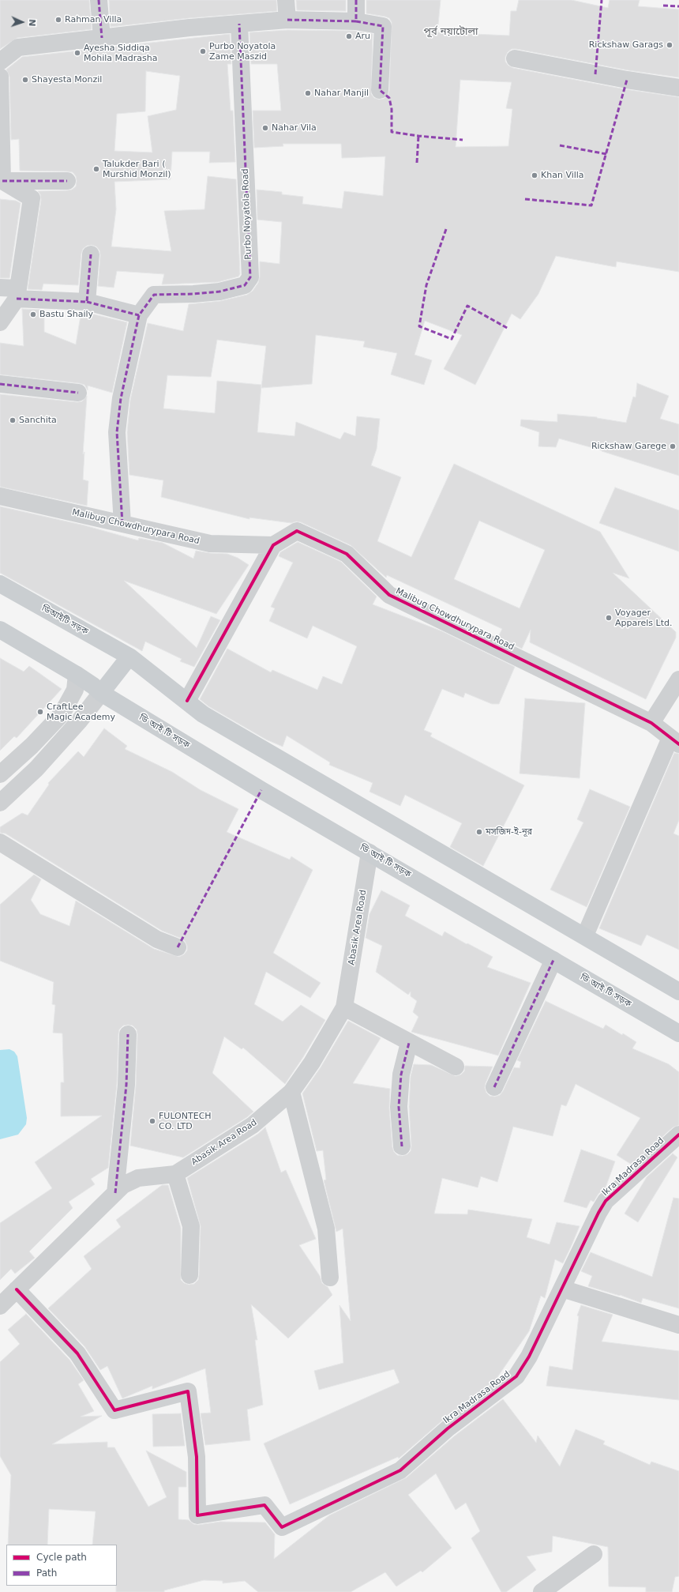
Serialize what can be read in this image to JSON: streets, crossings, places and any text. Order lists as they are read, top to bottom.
{
  "streets": {
    "main road": ["ডিআইটি সড়ক", "ডি আই টি সড়ক"],
    "street": [
      "Purbo Noyatola Road",
      "Malibug Chowdhurypara Road",
      "Abasik Area Road",
      "Ikra Madrasa Road"
    ]
  },
  "crossings": [
    ["Purbo Noyatola Road", "Malibug Chowdhurypara Road"],
    ["ডি আই টি সড়ক", "Abasik Area Road"],
    ["Abasik Area Road", "Ikra Madrasa Road"]
  ],
  "districts": ["পূর্ব নয়াটোলা"],
  "places": [
    "Rahman Villa",
    "Aru",
    "Rickshaw Garags",
    "Purbo Noyatola Zame Maszid",
    "Ayesha Siddiqa Mohila Madrasha",
    "Shayesta Monzil",
    "Nahar Manjil",
    "Nahar Vila",
    "Talukder Bari ( Murshid Monzil)",
    "Khan Villa",
    "Bastu Shaily",
    "Sanchita",
    "Rickshaw Garege",
    "Voyager Apparels Ltd.",
    "CraftLee Magic Academy",
    "মসজিদ-ই-নূর",
    "FULONTECH CO. LTD"
  ],
  "legend": ["Cycle path", "Path"],
  "north": "right"
}
